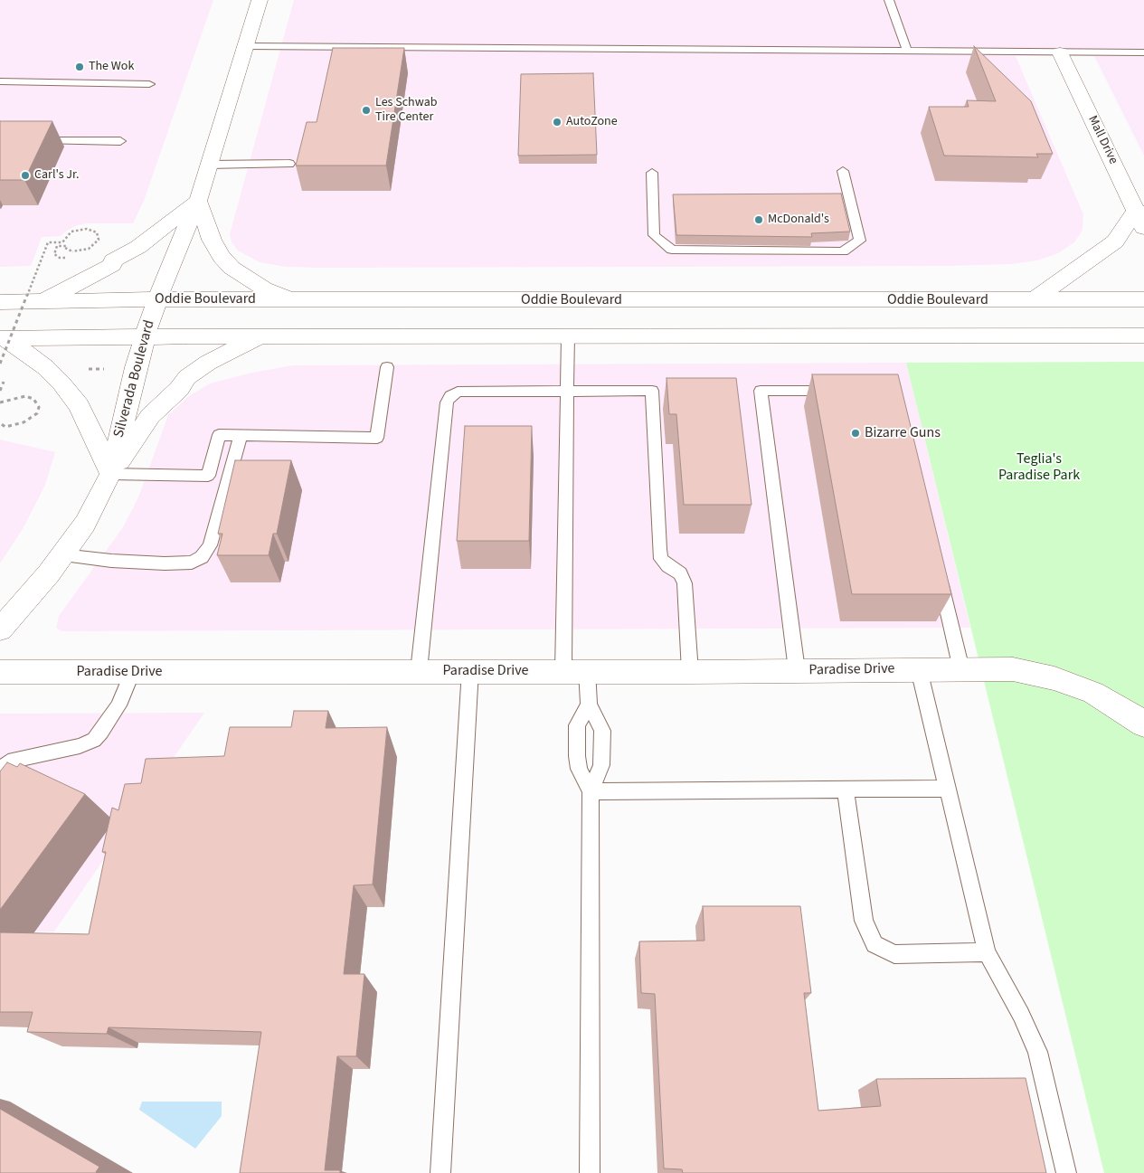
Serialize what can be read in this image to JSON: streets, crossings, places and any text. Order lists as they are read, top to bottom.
{
  "streets": {
    "main road": [
      "Mall Drive",
      "Oddie Boulevard",
      "Silverada Boulevard",
      "Paradise Drive"
    ]
  },
  "crossings": [
    ["Oddie Boulevard", "Silverada Boulevard"]
  ],
  "parks": ["Teglia's Paradise Park"],
  "places": [
    "The Wok",
    "Les Schwab Tire Center",
    "AutoZone",
    "Carl's Jr.",
    "McDonald's",
    "Bizarre Guns"
  ]
}
